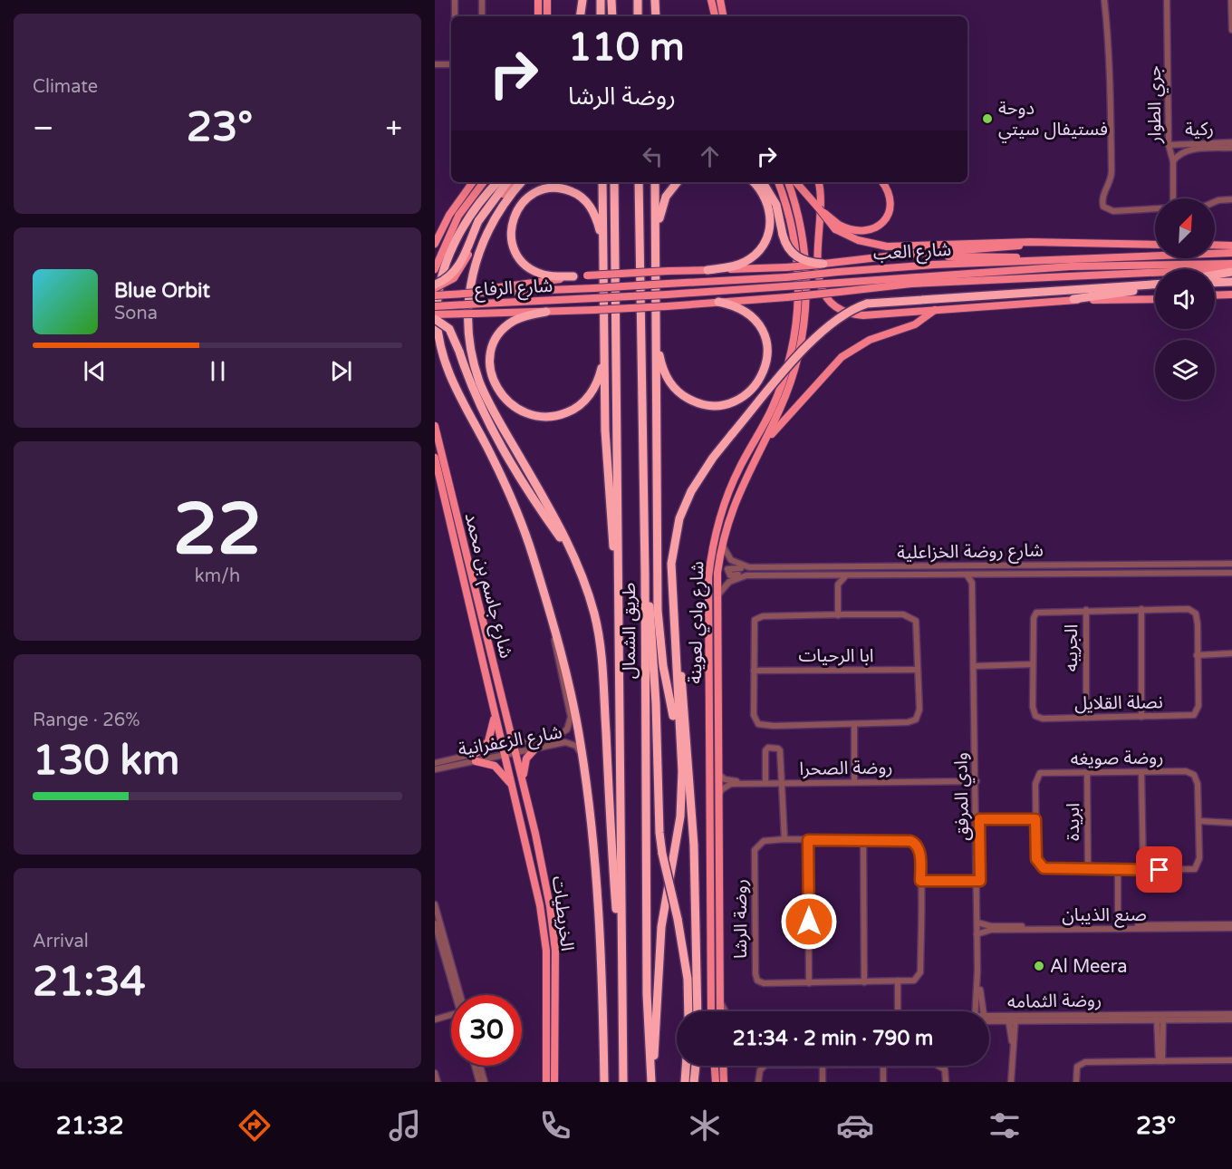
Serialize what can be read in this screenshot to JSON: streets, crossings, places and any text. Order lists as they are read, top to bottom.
{
  "streets": {
    "highway": ["طريق الشمال"],
    "main road": [
      "شارع العب",
      "شارع الرفاع",
      "شارع جاسم بن محمد",
      "شارع وادي لعوينة",
      "الخريطيات"
    ],
    "street": [
      "جري الطوار",
      "ركية",
      "شارع روضة الخزاعلية",
      "الجريبه",
      "ابا الرحيات",
      "نصلة القلايل",
      "شارع الزعفرانية",
      "روضة صويغه",
      "روضة الصحرا",
      "وادي المرفق",
      "ابريدة",
      "صنع الذيبان",
      "روضة الرشا",
      "روضة الثمامه"
    ]
  },
  "crossings": [
    ["جري الطوار", "ركية"],
    ["شارع العب", "شارع الرفاع"],
    ["شارع روضة الخزاعلية", "شارع وادي لعوينة"],
    ["شارع روضة الخزاعلية", "وادي المرفق"],
    ["شارع جاسم بن محمد", "شارع الزعفرانية"],
    ["شارع جاسم بن محمد", "الخريطيات"],
    ["شارع وادي لعوينة", "روضة الصحرا"],
    ["شارع وادي لعوينة", "روضة الثمامه"],
    ["الجريبه", "نصلة القلايل"],
    ["شارع الزعفرانية", "الخريطيات"],
    ["روضة صويغه", "ابريدة"],
    ["روضة الصحرا", "وادي المرفق"],
    ["وادي المرفق", "صنع الذيبان"]
  ],
  "places": ["دوحة فستيفال سيتي", "Al Meera"],
  "north": "top right",
  "page": {
    "tile": [
      "Climate",
      ["22", "km/h"],
      ["Range · 26%", "130 km"],
      ["Arrival", "21:34"]
    ],
    "turn": ["110 m", "روضة الرشا"],
    "heat": ["−", "23°", "+"],
    "song": ["Blue Orbit", "Sona"],
    "limit": "30",
    "trip": "21:34 · 2 min · 790 m",
    "tabs": ["21:32", "23°"]
  }
}
